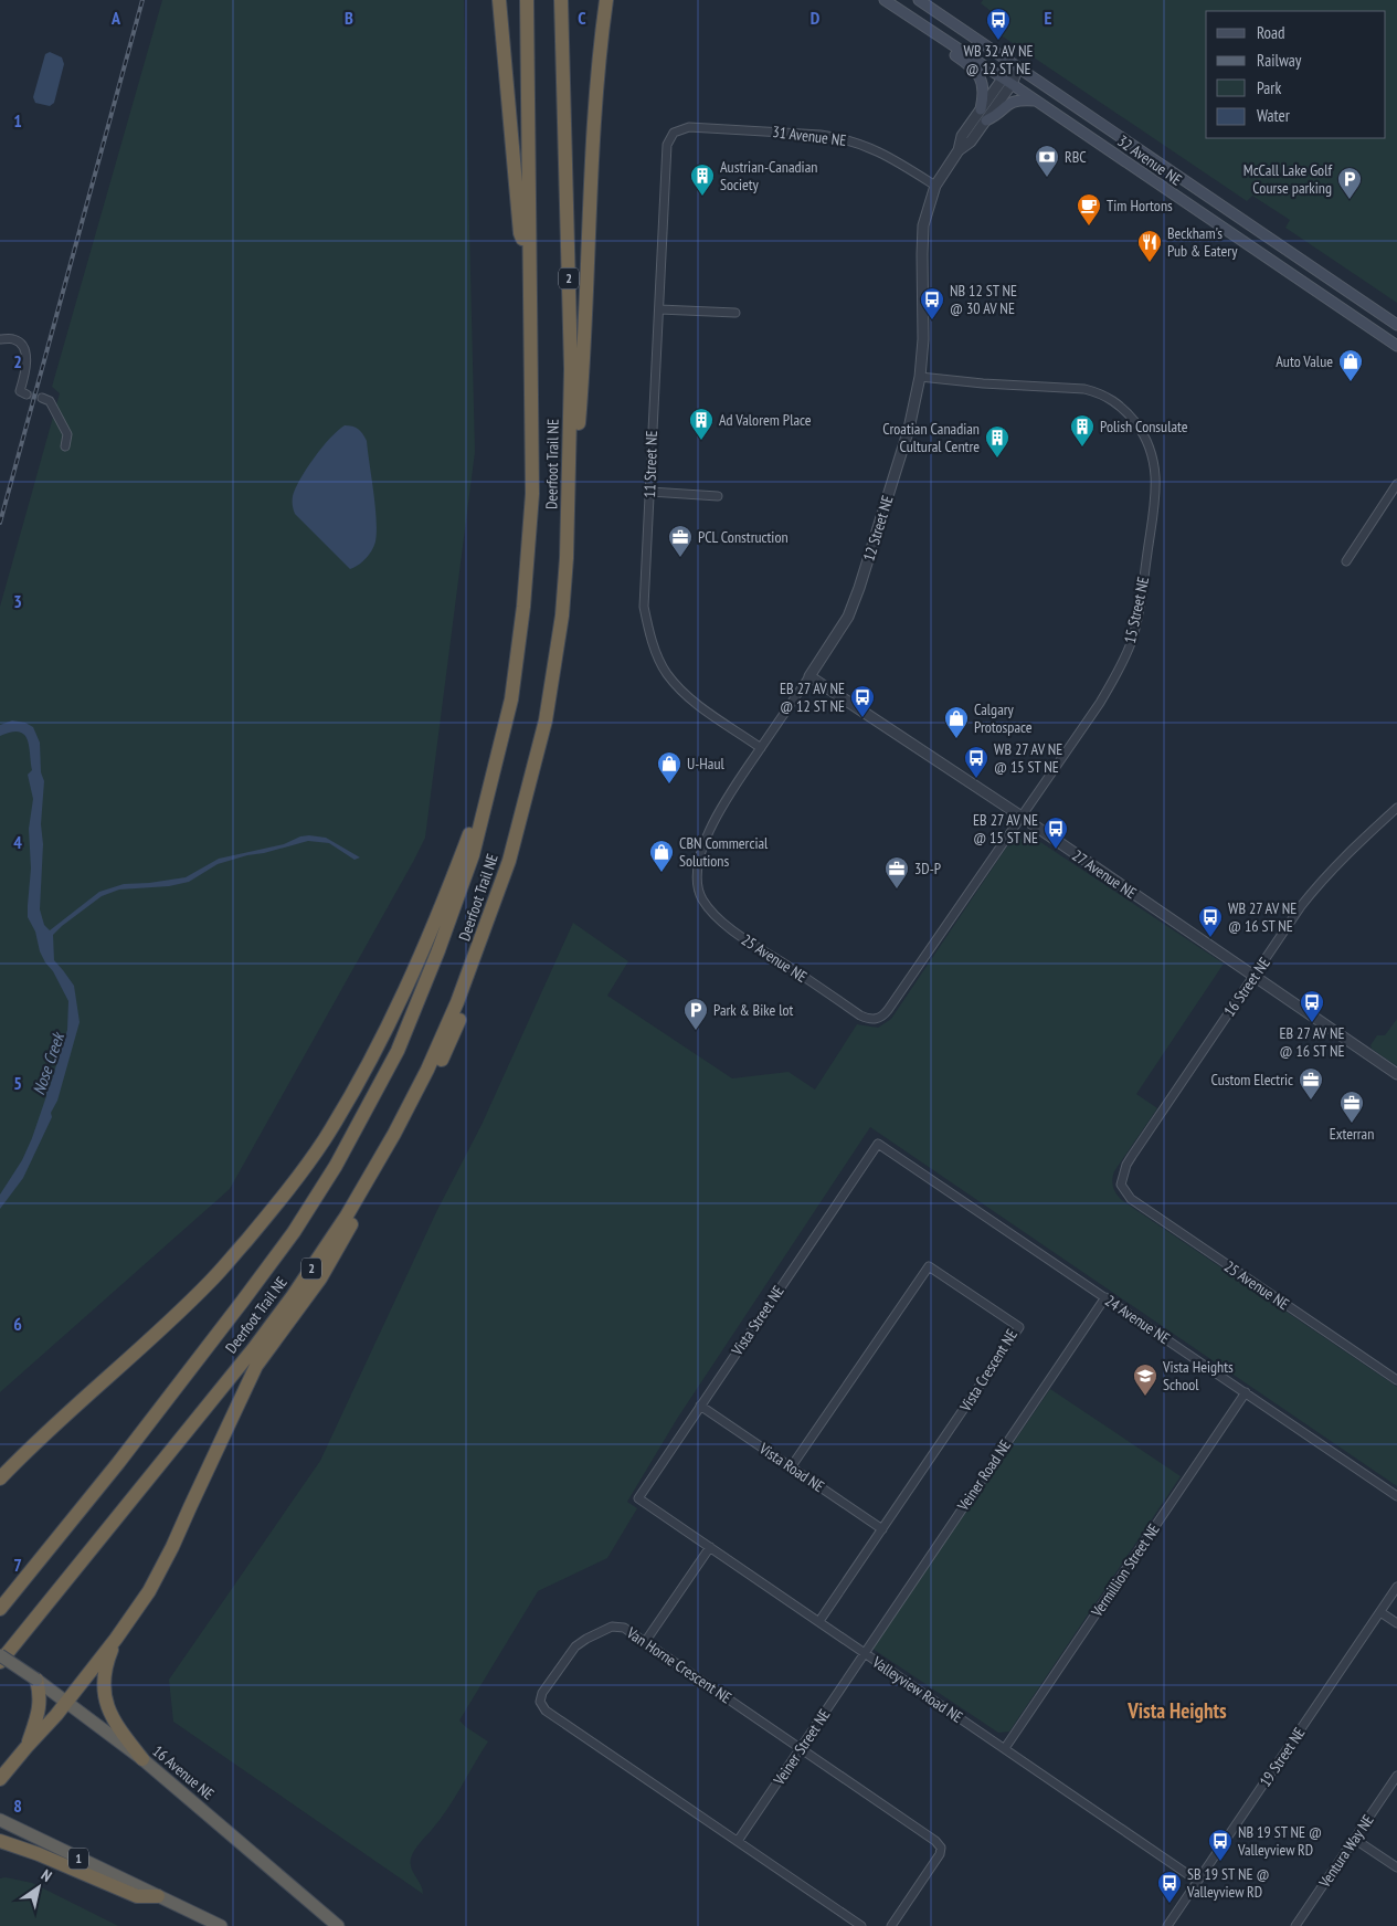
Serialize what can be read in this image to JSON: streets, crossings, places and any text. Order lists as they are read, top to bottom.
{
  "streets": {
    "highway": [
      "2",
      "Deerfoot Trail NE",
      "16 Avenue NE",
      "1"
    ],
    "main road": ["32 Avenue NE"],
    "street": [
      "31 Avenue NE",
      "11 Street NE",
      "12 Street NE",
      "15 Street NE",
      "27 Avenue NE",
      "25 Avenue NE",
      "16 Street NE",
      "24 Avenue NE",
      "Vista Street NE",
      "Vista Crescent NE",
      "Vista Road NE",
      "Veiner Road NE",
      "Vermillion Street NE",
      "Van Horne Crescent NE",
      "Valleyview Road NE",
      "Veiner Street NE",
      "19 Street NE",
      "Ventura Way NE"
    ]
  },
  "crossings": [
    ["31 Avenue NE", "11 Street NE"],
    ["31 Avenue NE", "12 Street NE"],
    ["32 Avenue NE", "12 Street NE"],
    ["11 Street NE", "12 Street NE"],
    ["12 Street NE", "15 Street NE"],
    ["12 Street NE", "27 Avenue NE"],
    ["12 Street NE", "25 Avenue NE"],
    ["15 Street NE", "27 Avenue NE"],
    ["15 Street NE", "25 Avenue NE"],
    ["27 Avenue NE", "16 Street NE"],
    ["25 Avenue NE", "16 Street NE"],
    ["24 Avenue NE", "Vista Street NE"],
    ["24 Avenue NE", "Veiner Road NE"],
    ["24 Avenue NE", "Vermillion Street NE"],
    ["Vista Street NE", "Vista Road NE"],
    ["Vista Street NE", "Valleyview Road NE"],
    ["Vista Crescent NE", "Vista Road NE"],
    ["Vista Crescent NE", "Valleyview Road NE"],
    ["Veiner Road NE", "Valleyview Road NE"],
    ["Veiner Road NE", "Veiner Street NE"],
    ["Vermillion Street NE", "Valleyview Road NE"],
    ["Van Horne Crescent NE", "Veiner Street NE"],
    ["Valleyview Road NE", "Veiner Street NE"],
    ["Valleyview Road NE", "19 Street NE"]
  ],
  "districts": ["Vista Heights"],
  "water": ["Nose Creek"],
  "places": {
    "bus stop": [
      "WB 32 AV NE @ 12 ST NE",
      "NB 12 ST NE @ 30 AV NE",
      "EB 27 AV NE @ 12 ST NE",
      "WB 27 AV NE @ 15 ST NE",
      "EB 27 AV NE @ 15 ST NE",
      "WB 27 AV NE @ 16 ST NE",
      "EB 27 AV NE @ 16 ST NE",
      "NB 19 ST NE @ Valleyview RD",
      "SB 19 ST NE @ Valleyview RD"
    ],
    "bank": ["RBC"],
    "building": [
      "Austrian-Canadian Society",
      "Ad Valorem Place",
      "Polish Consulate",
      "Croatian Canadian Cultural Centre"
    ],
    "parking": ["McCall Lake Golf Course parking", "Park & Bike lot"],
    "cafe": ["Tim Hortons"],
    "restaurant": ["Beckham's Pub & Eatery"],
    "shop": [
      "Auto Value",
      "Calgary Protospace",
      "U-Haul",
      "CBN Commercial Solutions"
    ],
    "office": [
      "PCL Construction",
      "3D-P",
      "Custom Electric",
      "Exterran"
    ],
    "school or university": ["Vista Heights School"]
  },
  "legend": [
    "Road",
    "Railway",
    "Park",
    "Water"
  ],
  "north": "top right",
  "grid": {
    "columns": [
      "A",
      "B",
      "C",
      "D",
      "E"
    ],
    "rows": [
      "1",
      "2",
      "3",
      "4",
      "5",
      "6",
      "7",
      "8"
    ]
  }
}
